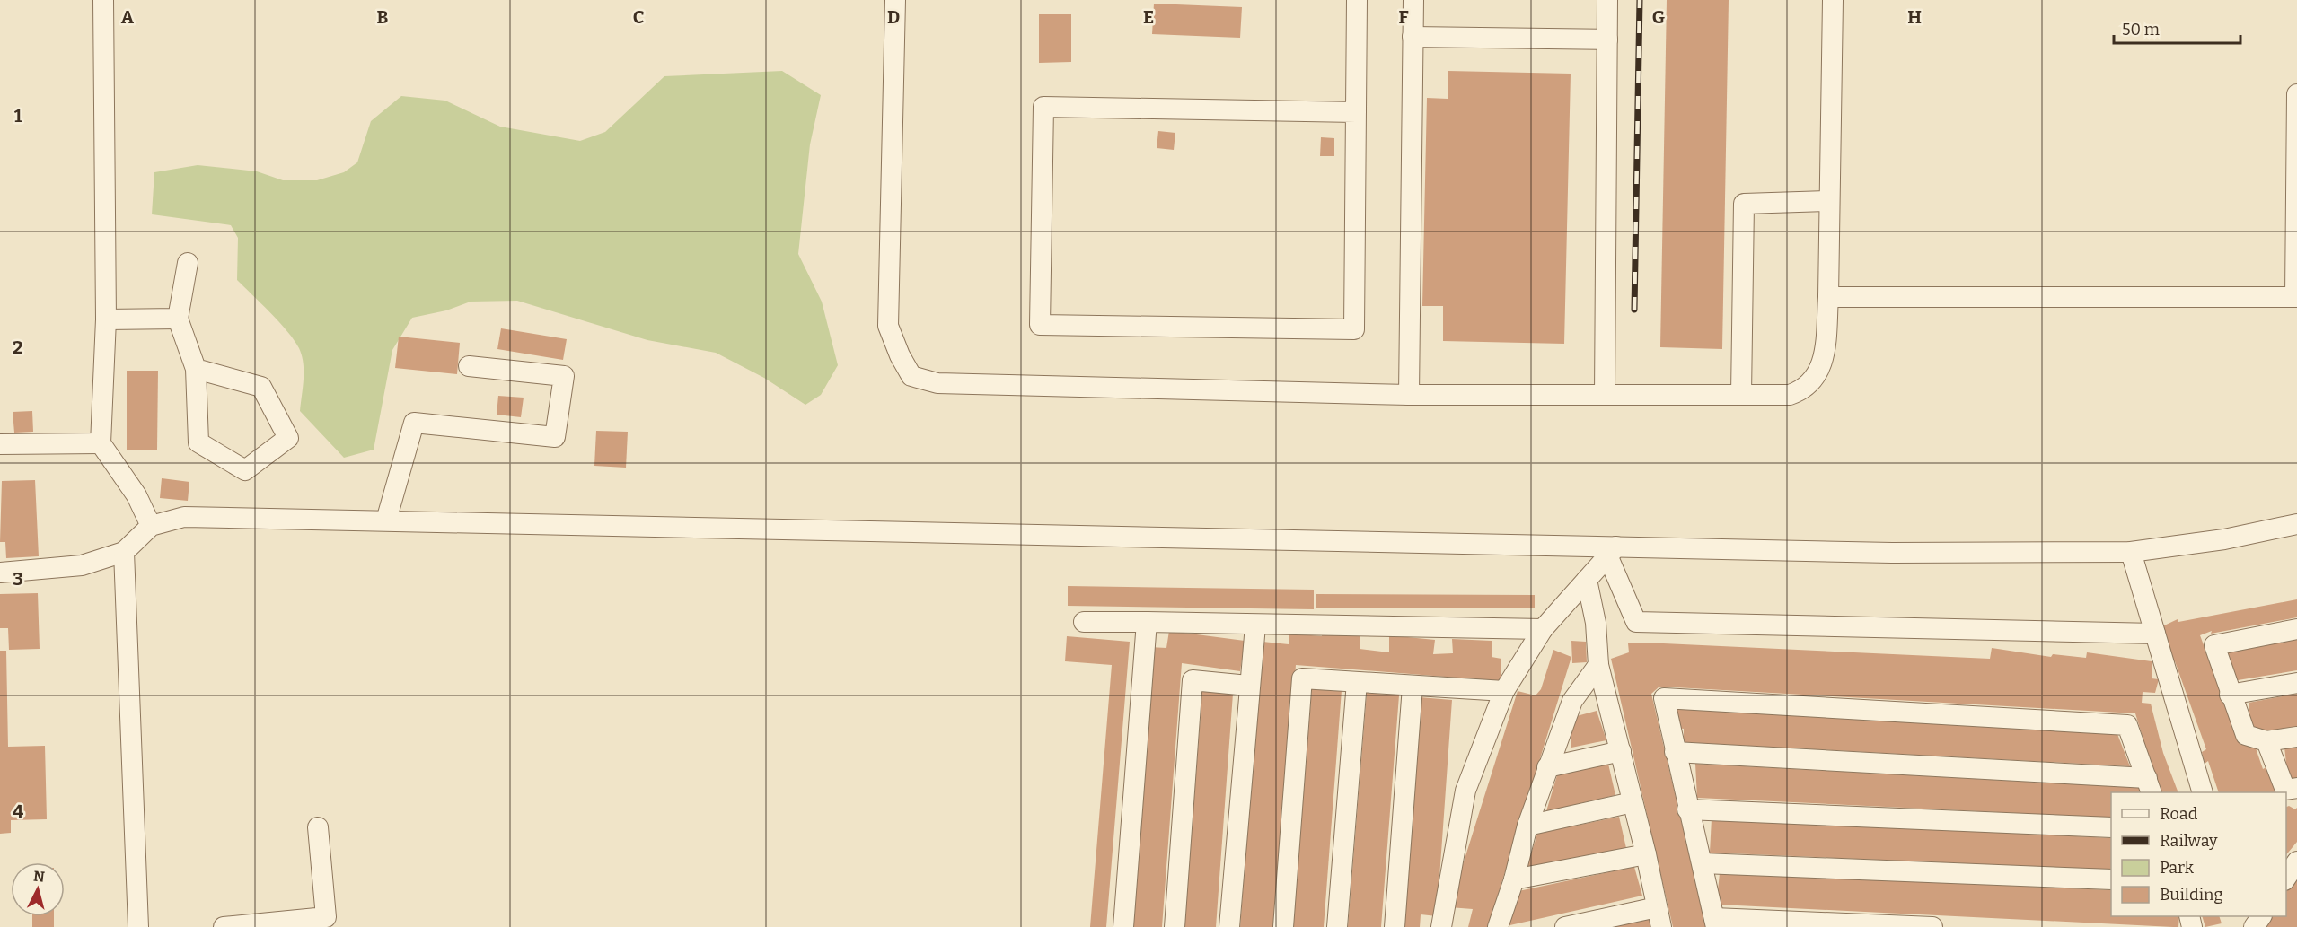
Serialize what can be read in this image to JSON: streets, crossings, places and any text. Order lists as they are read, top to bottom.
{
  "legend": [
    "Road",
    "Railway",
    "Park",
    "Building"
  ],
  "scale_bar": "50 m",
  "north": "top",
  "grid": {
    "columns": [
      "A",
      "B",
      "C",
      "D",
      "E",
      "F",
      "G",
      "H"
    ],
    "rows": [
      "1",
      "2",
      "3",
      "4"
    ]
  }
}
